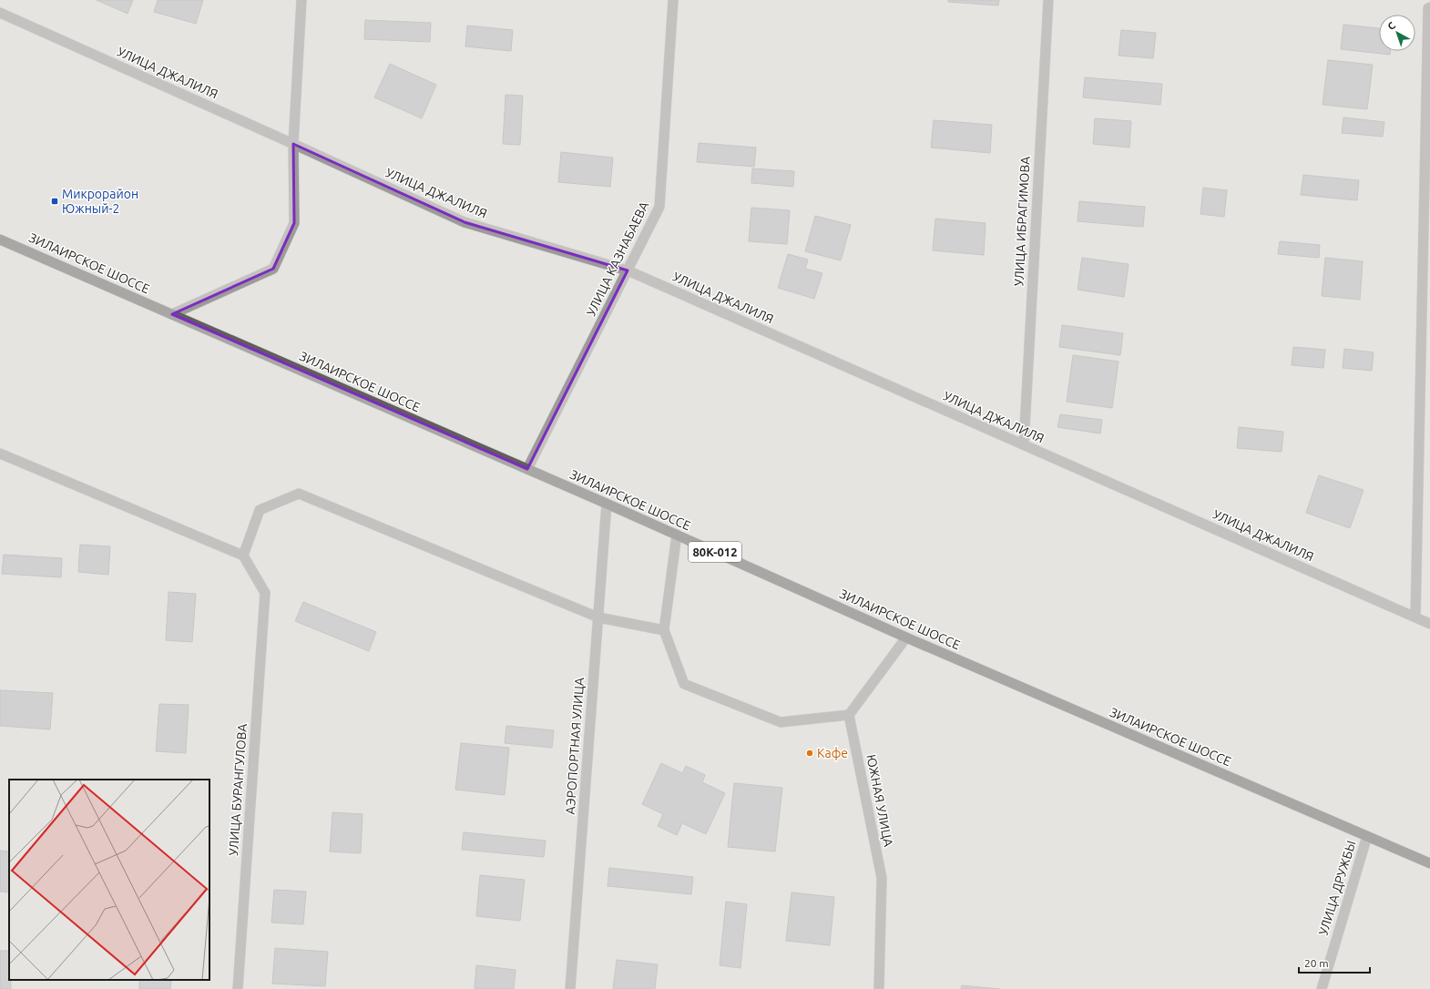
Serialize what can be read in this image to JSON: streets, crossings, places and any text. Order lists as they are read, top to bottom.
{
  "streets": {
    "main road": ["ЗИЛАИРСКОЕ ШОССЕ", "80К-012"],
    "street": [
      "УЛИЦА ДЖАЛИЛЯ",
      "УЛИЦА ИБРАГИМОВА",
      "УЛИЦА КАЗНАБАЕВА",
      "АЭРОПОРТНАЯ УЛИЦА",
      "УЛИЦА БУРАНГУЛОВА",
      "ЮЖНАЯ УЛИЦА",
      "УЛИЦА ДРУЖБЫ"
    ]
  },
  "crossings": [
    ["УЛИЦА ДЖАЛИЛЯ", "УЛИЦА ИБРАГИМОВА"],
    ["УЛИЦА ДЖАЛИЛЯ", "УЛИЦА КАЗНАБАЕВА"],
    ["УЛИЦА КАЗНАБАЕВА", "ЗИЛАИРСКОЕ ШОССЕ"],
    ["ЗИЛАИРСКОЕ ШОССЕ", "АЭРОПОРТНАЯ УЛИЦА"],
    ["ЗИЛАИРСКОЕ ШОССЕ", "УЛИЦА ДРУЖБЫ"]
  ],
  "places": {
    "transit": ["Микрорайон Южный-2"],
    "other": ["Кафе"]
  },
  "scale_bar": "20 m",
  "north": "top left"
}
